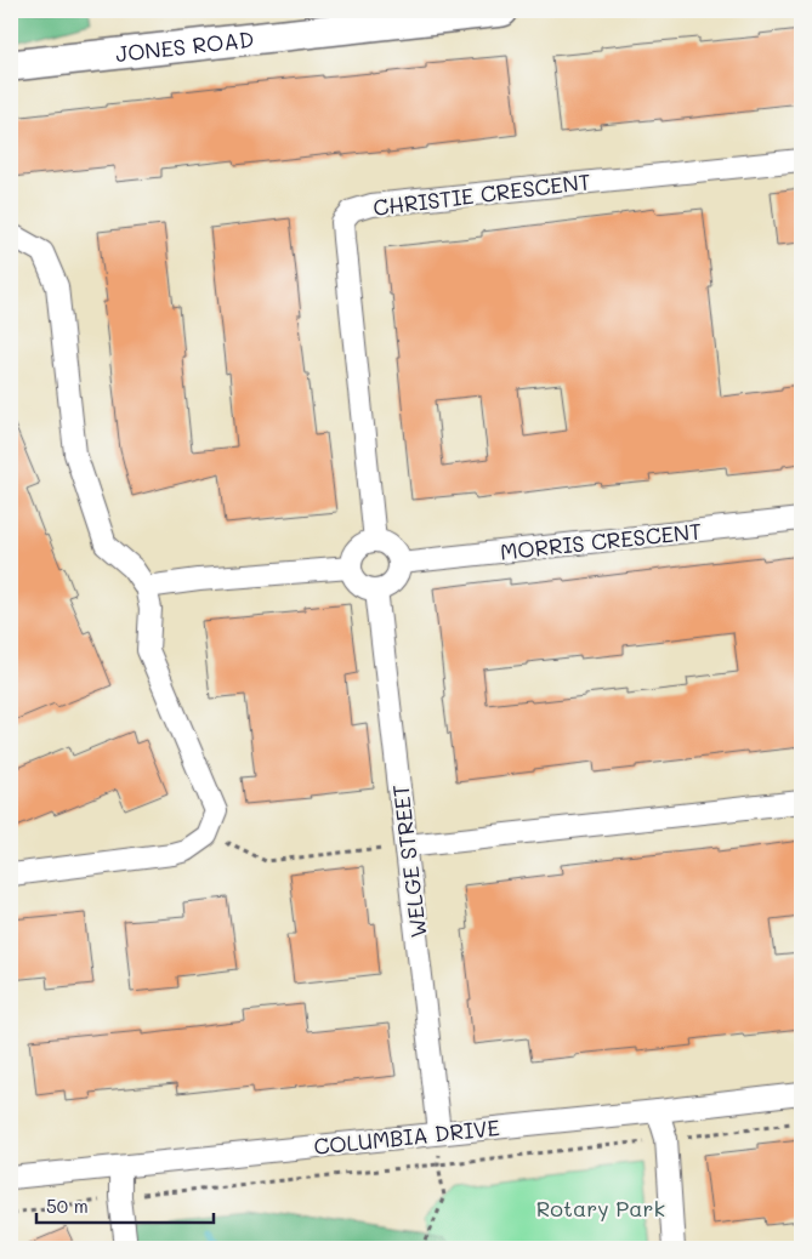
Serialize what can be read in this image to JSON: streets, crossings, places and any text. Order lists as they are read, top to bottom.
{
  "streets": {
    "street": [
      "JONES ROAD",
      "CHRISTIE CRESCENT",
      "MORRIS CRESCENT",
      "WELGE STREET",
      "COLUMBIA DRIVE"
    ]
  },
  "crossings": [
    ["CHRISTIE CRESCENT", "MORRIS CRESCENT"],
    ["CHRISTIE CRESCENT", "WELGE STREET"],
    ["MORRIS CRESCENT", "WELGE STREET"],
    ["WELGE STREET", "COLUMBIA DRIVE"]
  ],
  "parks": ["Rotary Park"],
  "scale_bar": "50 m"
}
